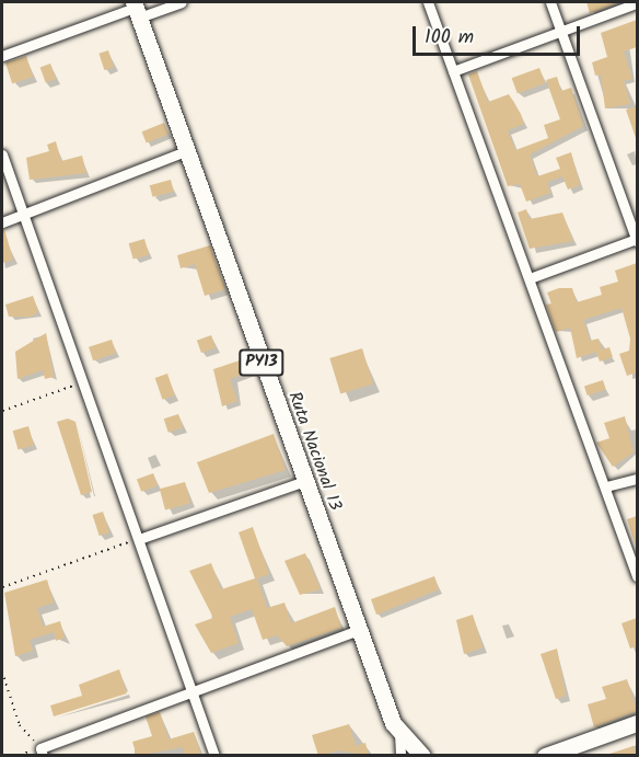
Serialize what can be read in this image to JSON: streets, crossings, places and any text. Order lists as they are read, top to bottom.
{
  "streets": {
    "highway": ["PY13", "Ruta Nacional 13"]
  },
  "scale_bar": "100 m"
}
